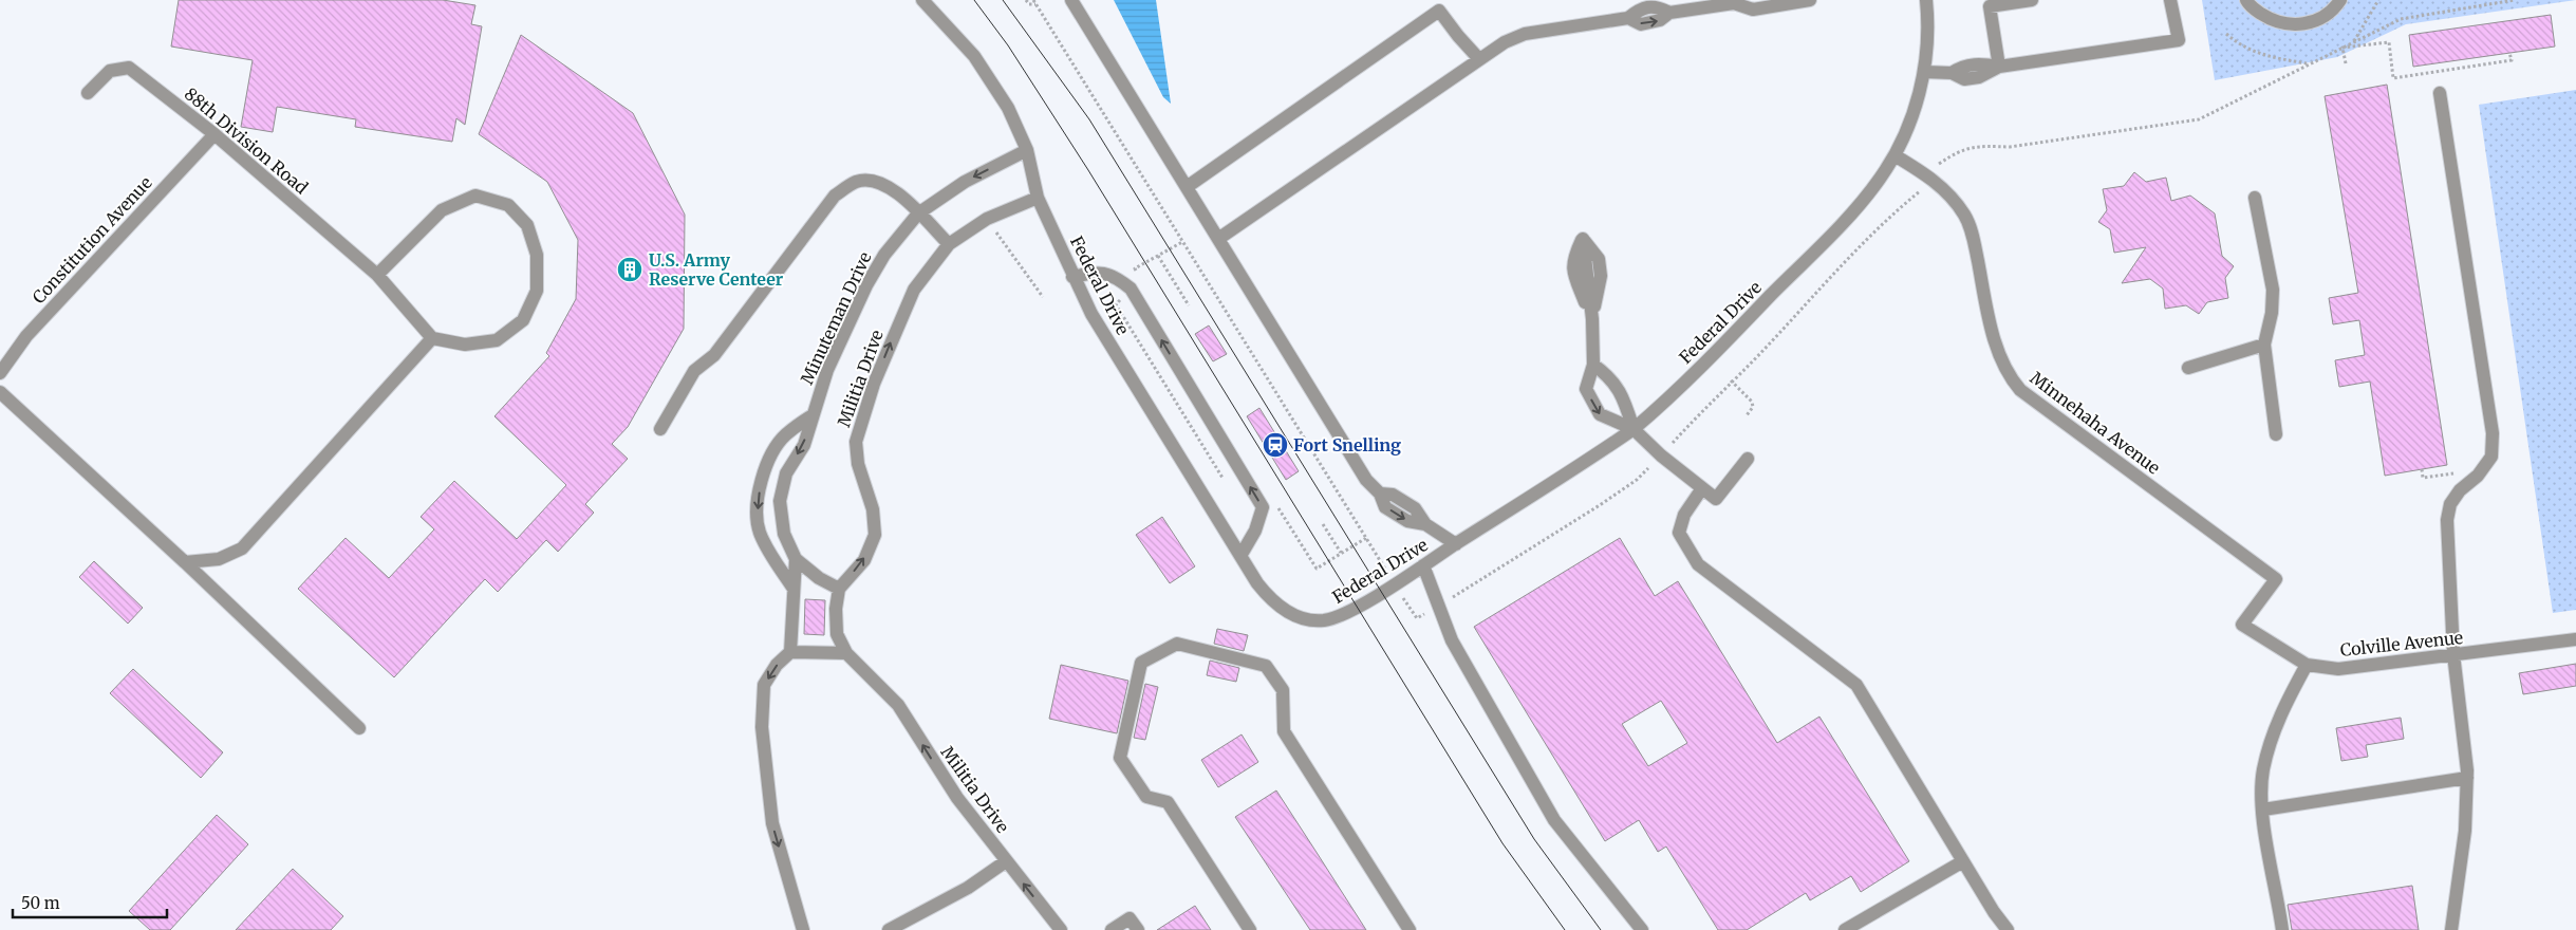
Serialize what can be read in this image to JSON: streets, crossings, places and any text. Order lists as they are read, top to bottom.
{
  "streets": {
    "street": [
      "88th Division Road",
      "Constitution Avenue",
      "Federal Drive",
      "Minuteman Drive",
      "Militia Drive",
      "Minnehaha Avenue",
      "Colville Avenue"
    ]
  },
  "crossings": [
    ["88th Division Road", "Constitution Avenue"],
    ["Federal Drive", "Minuteman Drive"],
    ["Federal Drive", "Militia Drive"],
    ["Federal Drive", "Minnehaha Avenue"],
    ["Minnehaha Avenue", "Colville Avenue"]
  ],
  "one_way": ["Minuteman Drive", "Militia Drive"],
  "places": {
    "building": ["U.S. Army Reserve Centeer"],
    "station": ["Fort Snelling"]
  },
  "scale_bar": "50 m"
}
